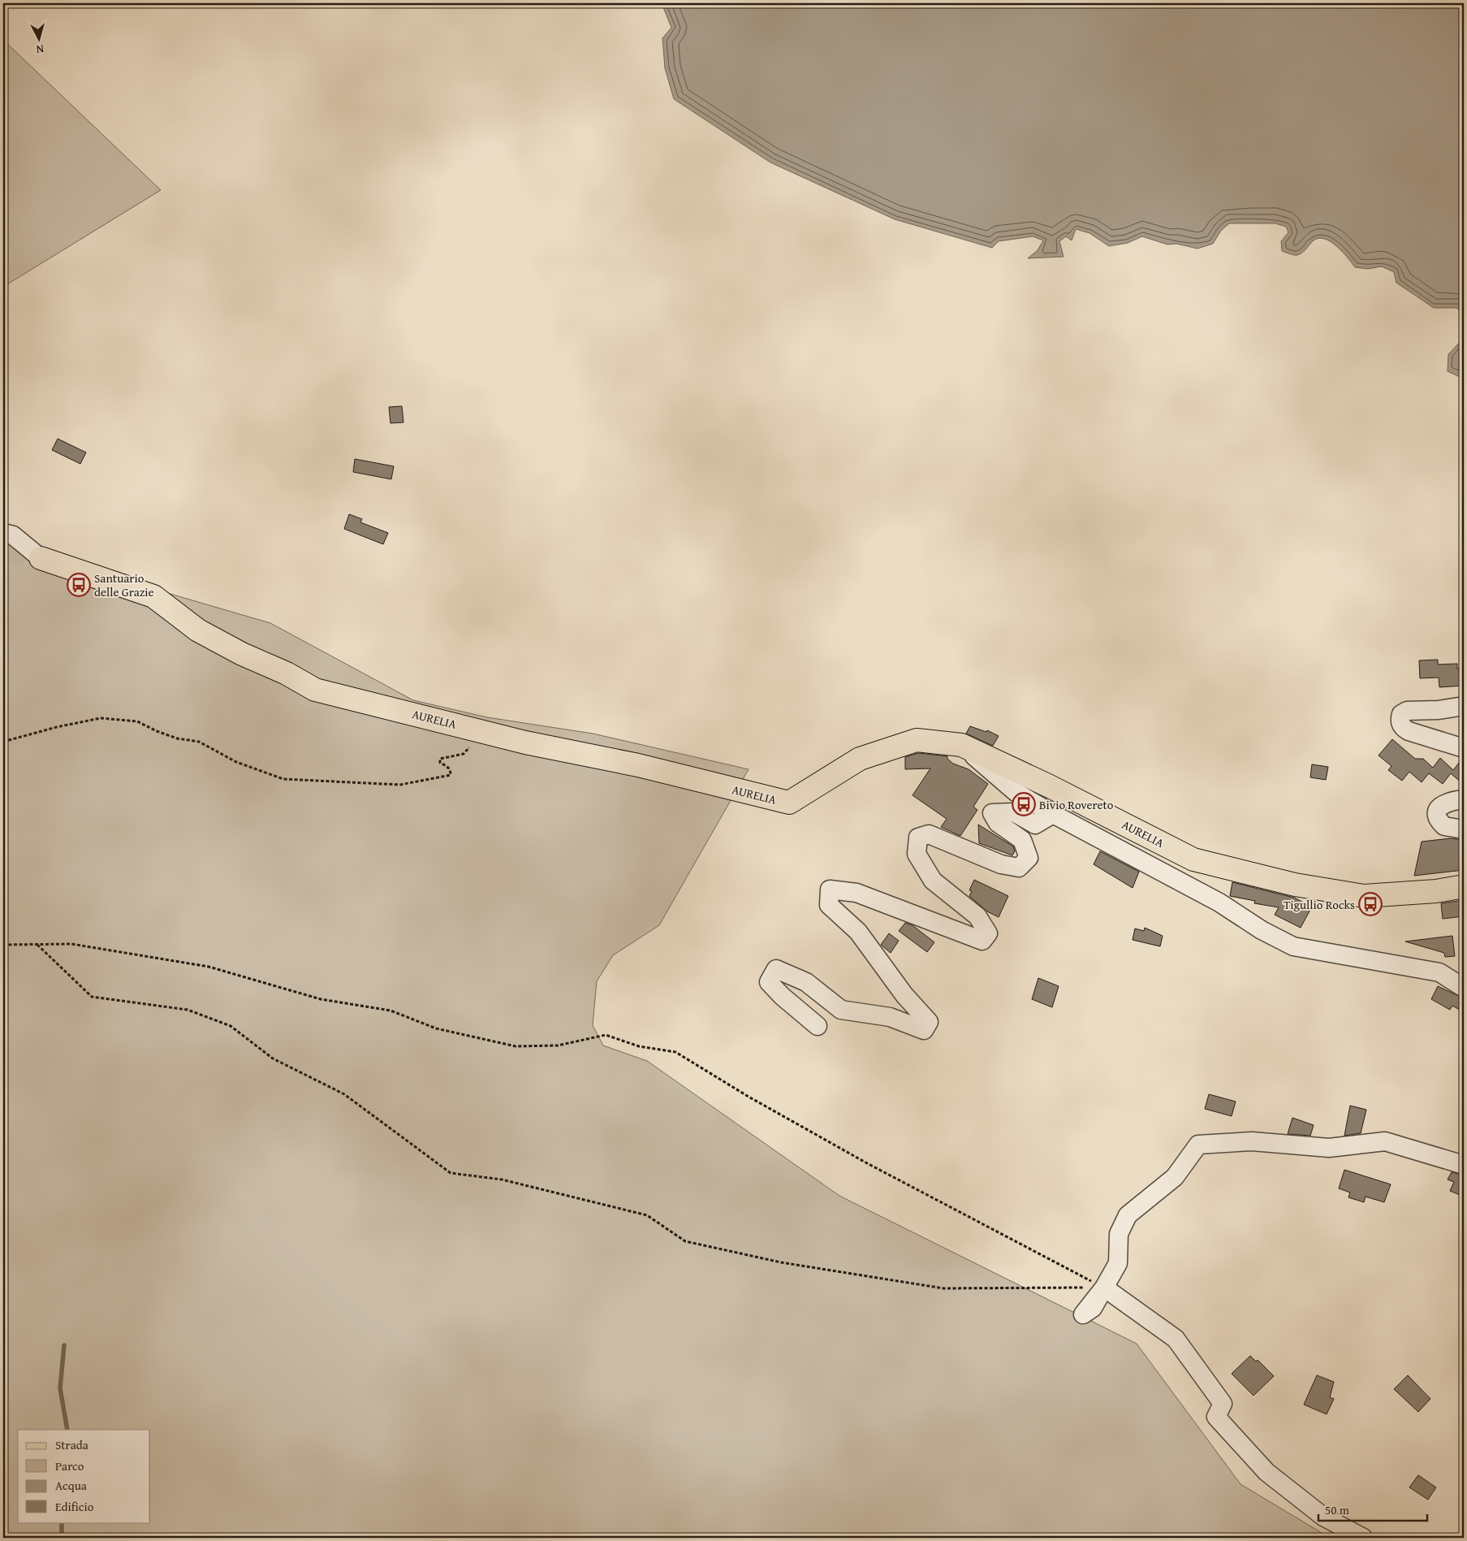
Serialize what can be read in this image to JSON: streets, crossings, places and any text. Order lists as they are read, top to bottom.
{
  "streets": {
    "main road": ["AURELIA"]
  },
  "places": {
    "bus stop": ["Santuario delle Grazie", "Bivio Rovereto", "Tigullio Rocks"]
  },
  "legend": [
    "Strada",
    "Parco",
    "Acqua",
    "Edificio"
  ],
  "scale_bar": "50 m",
  "north": "bottom"
}
